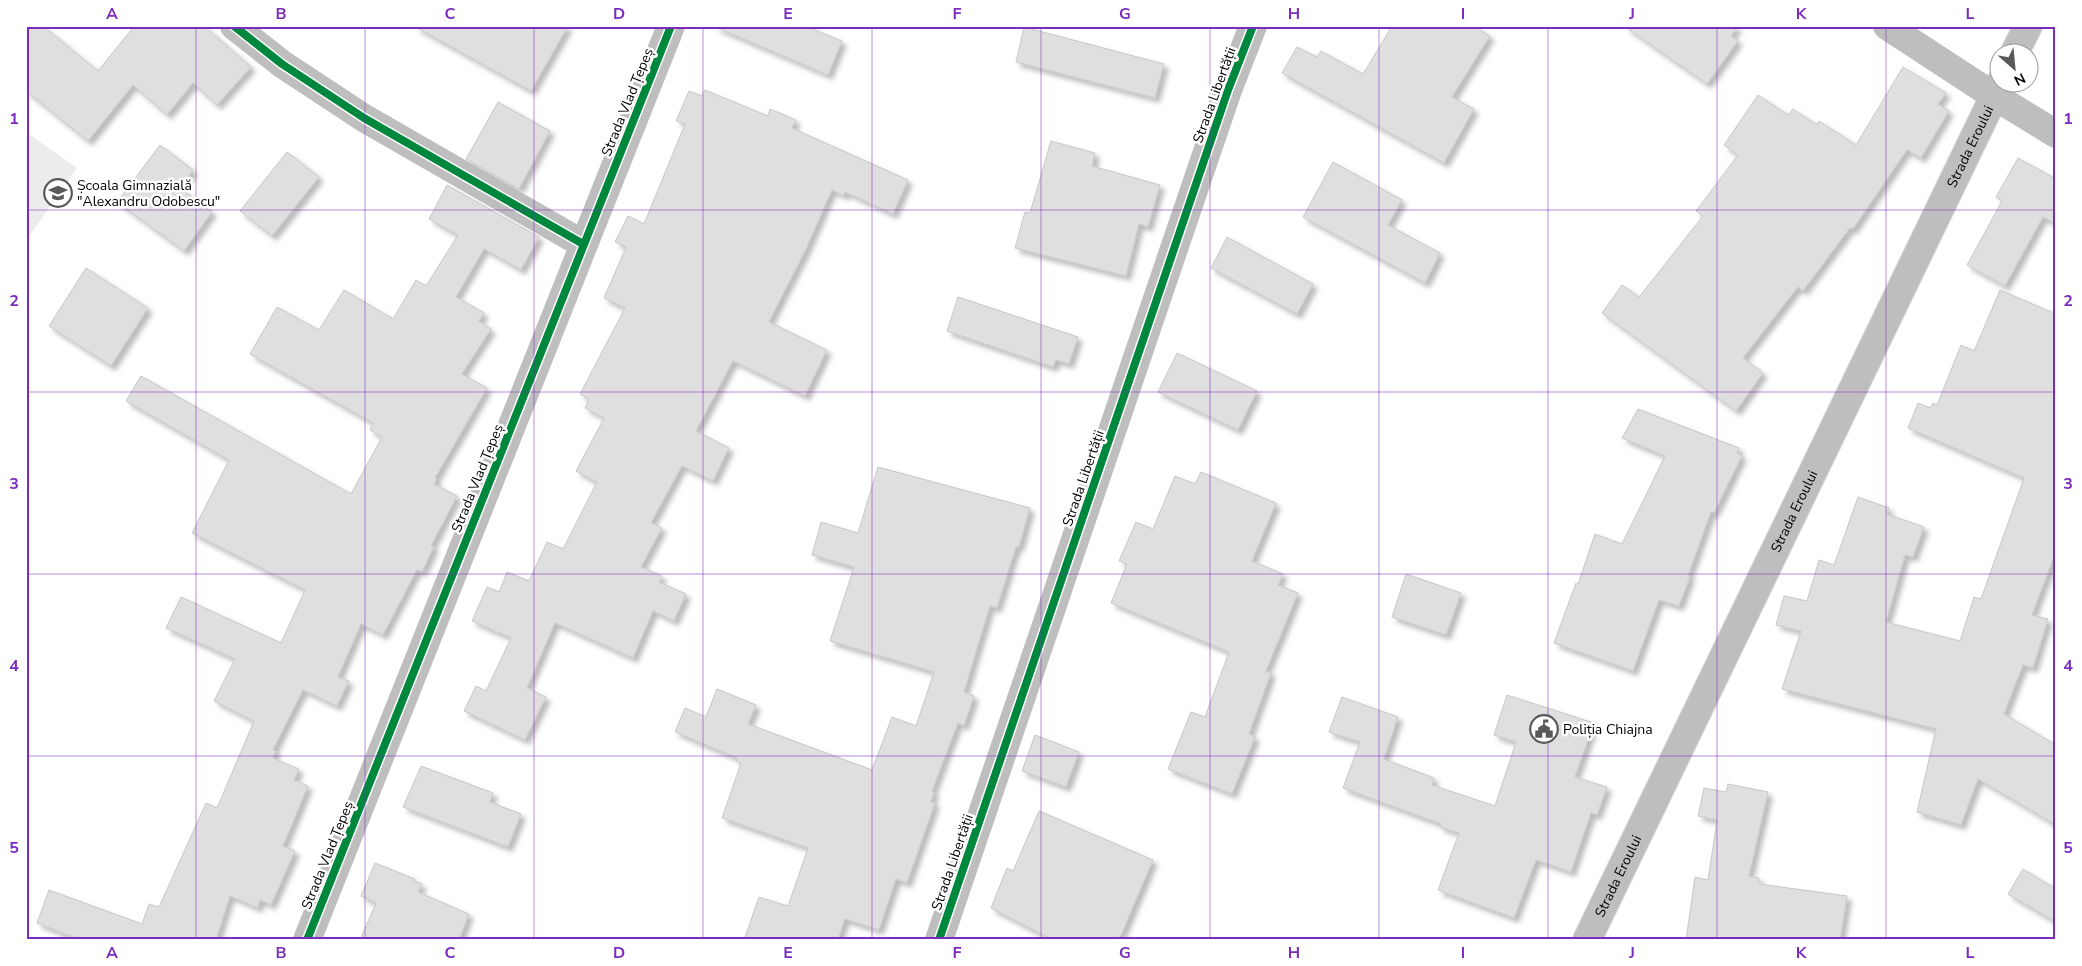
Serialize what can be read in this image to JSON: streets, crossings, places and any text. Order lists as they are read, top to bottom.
{
  "streets": {
    "street": ["Strada Libertății", "Strada Vlad Țepeș", "Strada Eroului"]
  },
  "places": {
    "school or university": ["Școala Gimnazială \"Alexandru Odobescu\""],
    "public building": ["Poliția Chiajna"]
  },
  "north": "bottom right",
  "grid": {
    "columns": [
      "A",
      "B",
      "C",
      "D",
      "E",
      "F",
      "G",
      "H",
      "I",
      "J",
      "K",
      "L"
    ],
    "rows": [
      "1",
      "2",
      "3",
      "4",
      "5"
    ]
  }
}
